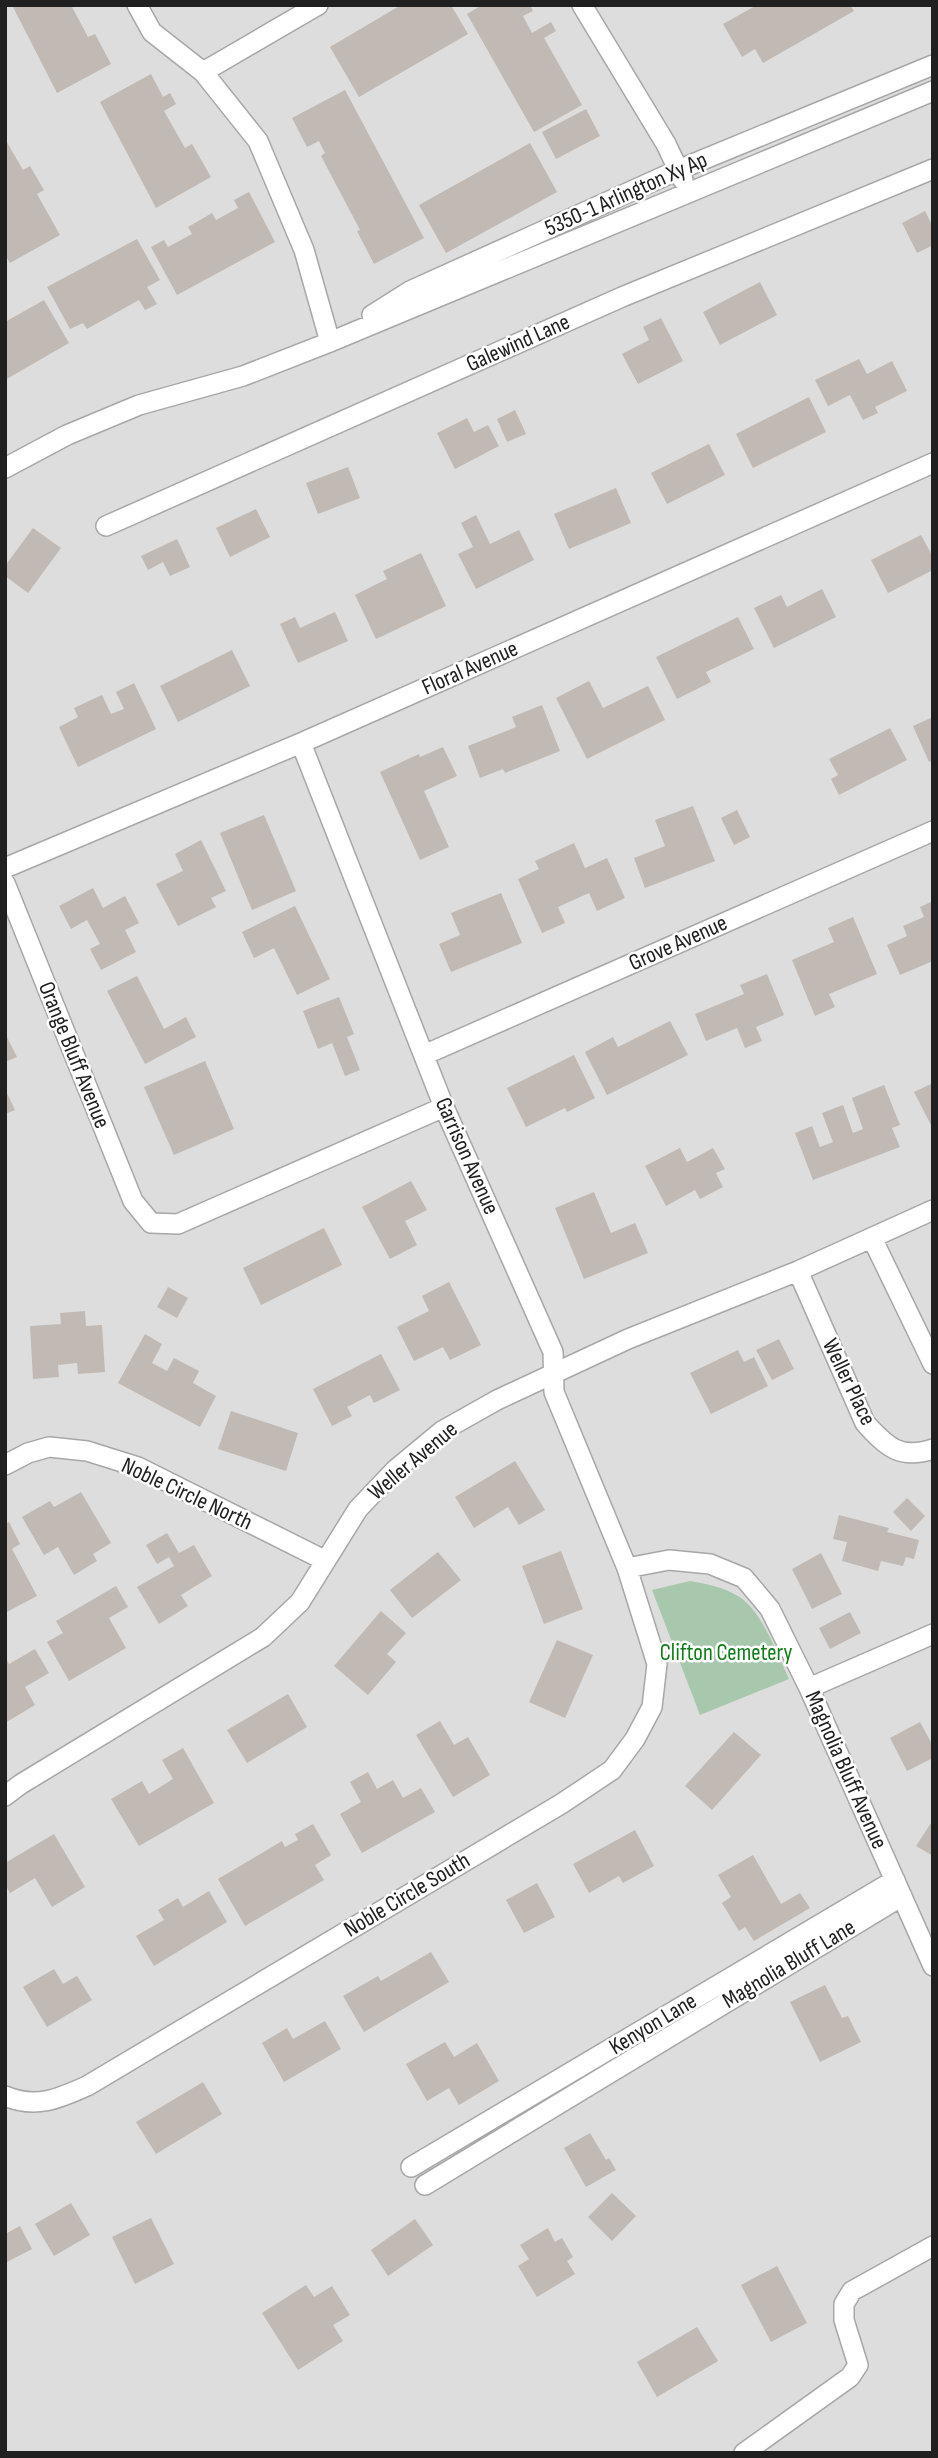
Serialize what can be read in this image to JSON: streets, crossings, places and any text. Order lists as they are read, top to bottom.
{
  "streets": {
    "street": [
      "5350-1 Arlington Xy Ap",
      "Galewind Lane",
      "Floral Avenue",
      "Grove Avenue",
      "Orange Bluff Avenue",
      "Garrison Avenue",
      "Weller Place",
      "Weller Avenue",
      "Noble Circle North",
      "Magnolia Bluff Avenue",
      "Noble Circle South",
      "Magnolia Bluff Lane",
      "Kenyon Lane"
    ]
  },
  "crossings": [
    ["Floral Avenue", "Garrison Avenue"],
    ["Grove Avenue", "Garrison Avenue"],
    ["Orange Bluff Avenue", "Garrison Avenue"],
    ["Garrison Avenue", "Weller Avenue"],
    ["Garrison Avenue", "Magnolia Bluff Avenue"],
    ["Garrison Avenue", "Noble Circle South"],
    ["Weller Place", "Weller Avenue"],
    ["Weller Avenue", "Noble Circle North"],
    ["Magnolia Bluff Avenue", "Noble Circle South"],
    ["Magnolia Bluff Avenue", "Magnolia Bluff Lane"],
    ["Magnolia Bluff Avenue", "Kenyon Lane"],
    ["Magnolia Bluff Lane", "Kenyon Lane"]
  ],
  "parks": ["Clifton Cemetery"]
}
